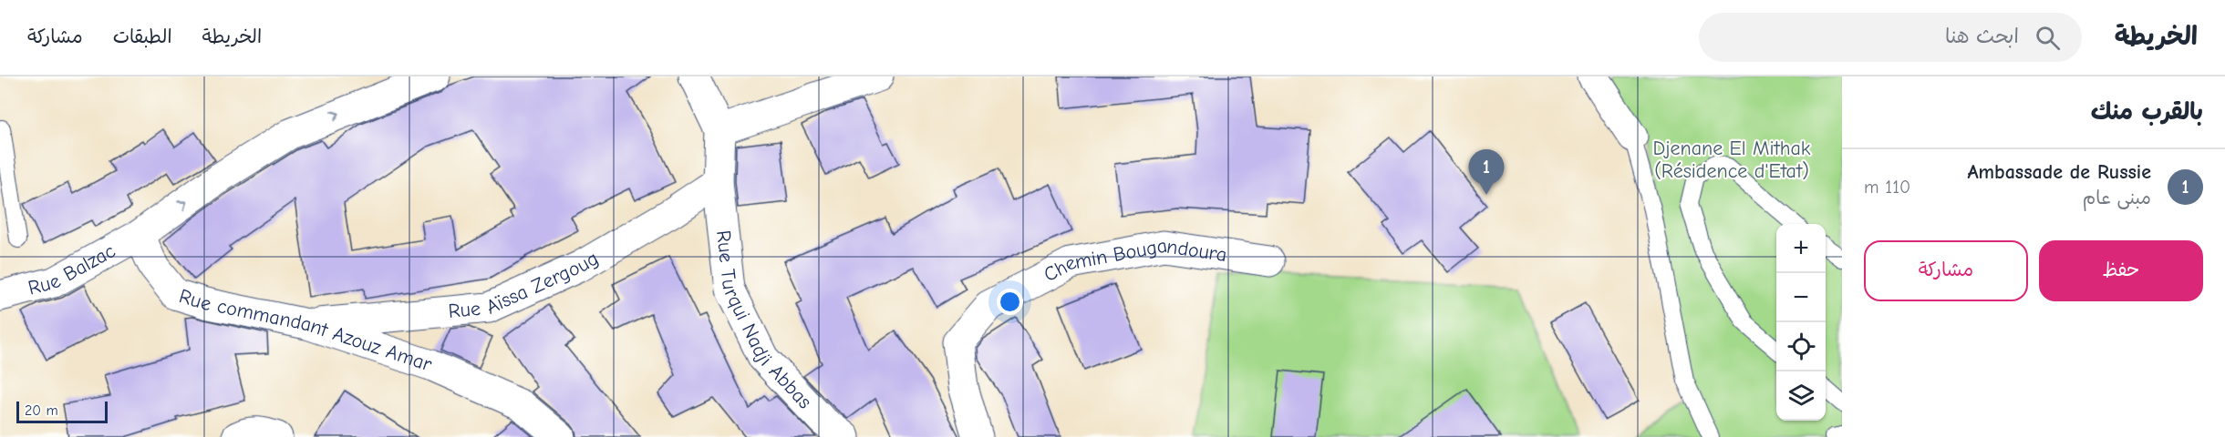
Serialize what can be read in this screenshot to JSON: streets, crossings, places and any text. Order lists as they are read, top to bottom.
{
  "streets": {
    "street": [
      "Rue Balzac",
      "Chemin Bougandoura",
      "Rue Aïssa Zergoug",
      "Rue Turqui Nadji Abbas",
      "Rue commandant Azouz Amar"
    ]
  },
  "crossings": [
    ["Rue Balzac", "Rue commandant Azouz Amar"],
    ["Rue Aïssa Zergoug", "Rue Turqui Nadji Abbas"],
    ["Rue Aïssa Zergoug", "Rue commandant Azouz Amar"]
  ],
  "parks": ["Djenane El Mithak (Résidence d'Etat)"],
  "scale_bar": "20 m",
  "page": {
    "header": "الخريطة",
    "search": "ابحث هنا",
    "nav": ["الخريطة", "الطبقات", "مشاركة"],
    "heading": "بالقرب منك",
    "list": [
      {
        "mark": "1",
        "name": "Ambassade de Russie",
        "note": "مبنى عام",
        "value": "110 m"
      }
    ],
    "pins": "1",
    "buttons": ["حفظ", "مشاركة"],
    "map_buttons": ["+", "−"],
    "scale": "20 m"
  }
}
